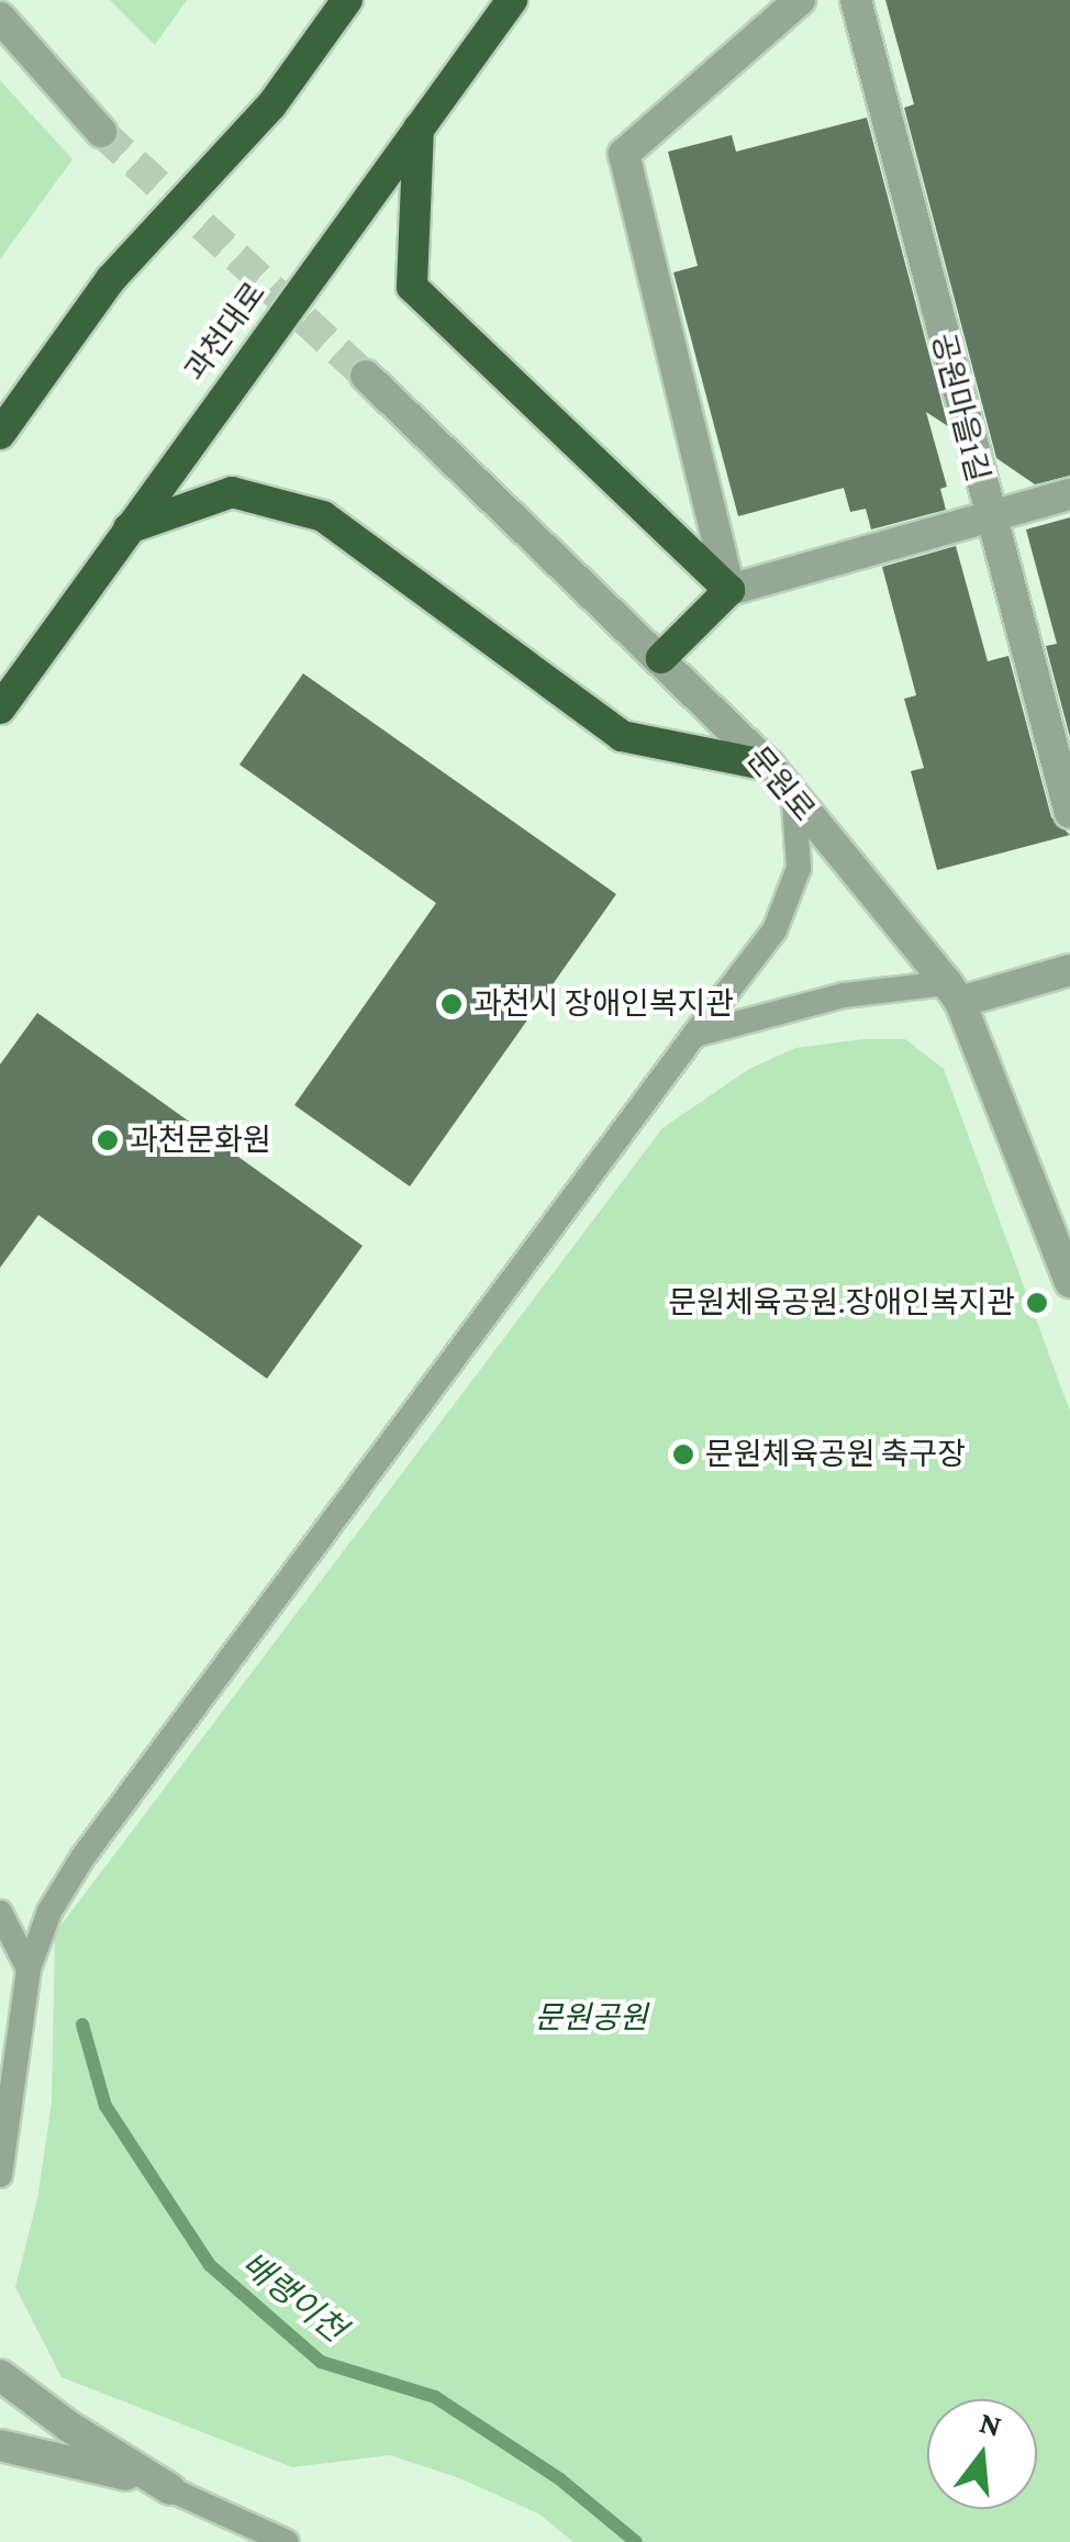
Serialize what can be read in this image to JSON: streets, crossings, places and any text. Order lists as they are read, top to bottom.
{
  "streets": {
    "highway": ["과천대로"],
    "street": ["공원마을1길", "문원로"]
  },
  "water": ["배랭이천"],
  "parks": ["문원공원"],
  "places": [
    "과천시 장애인복지관",
    "과천문화원",
    "문원체육공원.장애인복지관",
    "문원체육공원 축구장"
  ],
  "north": "top"
}
